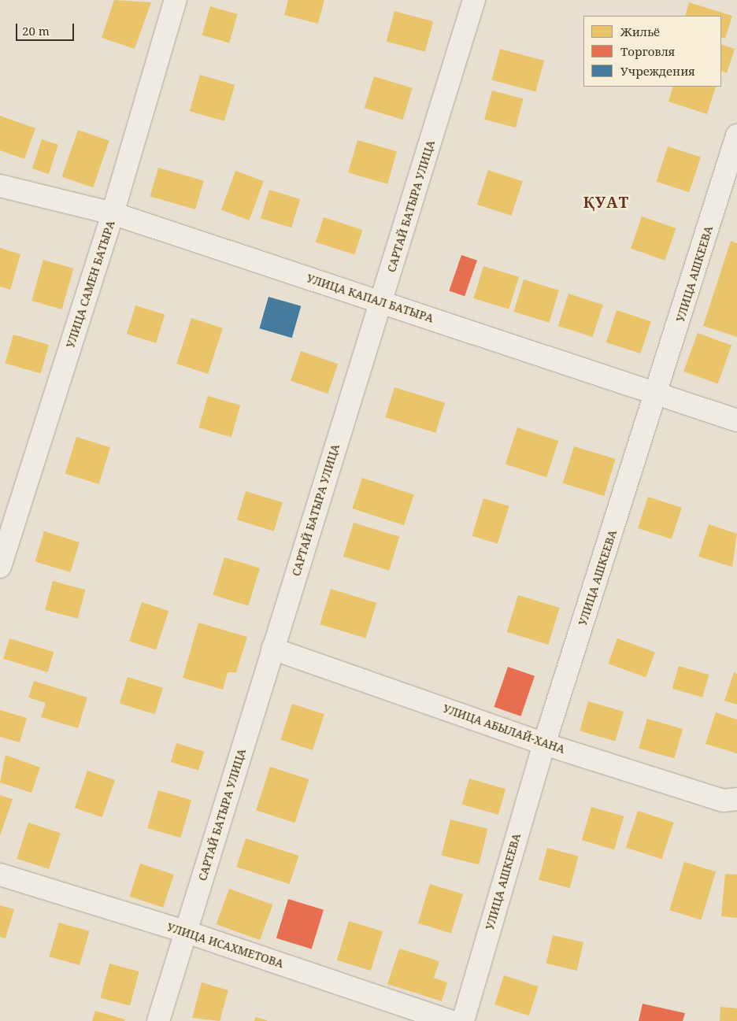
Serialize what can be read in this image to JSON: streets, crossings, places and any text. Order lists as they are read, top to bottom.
{
  "streets": {
    "street": [
      "САРТАЙ БАТЫРА УЛИЦА",
      "УЛИЦА АШКЕЕВА",
      "УЛИЦА САМЕН БАТЫРА",
      "УЛИЦА КАПАЛ БАТЫРА",
      "УЛИЦА АБЫЛАЙ-ХАНА",
      "УЛИЦА ИСАХМЕТОВА"
    ]
  },
  "crossings": [
    ["САРТАЙ БАТЫРА УЛИЦА", "УЛИЦА КАПАЛ БАТЫРА"],
    ["САРТАЙ БАТЫРА УЛИЦА", "УЛИЦА АБЫЛАЙ-ХАНА"],
    ["САРТАЙ БАТЫРА УЛИЦА", "УЛИЦА ИСАХМЕТОВА"],
    ["УЛИЦА АШКЕЕВА", "УЛИЦА КАПАЛ БАТЫРА"],
    ["УЛИЦА АШКЕЕВА", "УЛИЦА АБЫЛАЙ-ХАНА"],
    ["УЛИЦА САМЕН БАТЫРА", "УЛИЦА КАПАЛ БАТЫРА"]
  ],
  "districts": ["ҚУАТ"],
  "legend": ["Жильё", "Торговля", "Учреждения"],
  "scale_bar": "20 m"
}
